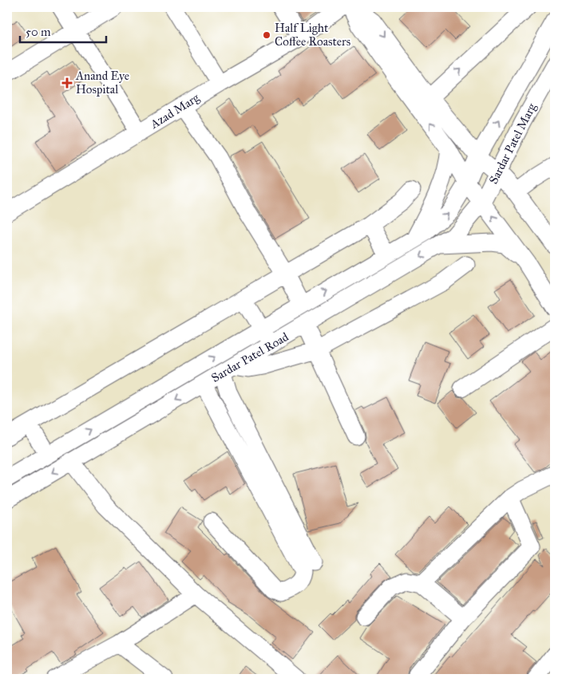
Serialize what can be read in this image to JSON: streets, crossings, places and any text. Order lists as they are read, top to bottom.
{
  "streets": {
    "street": ["Azad Marg", "Sardar Patel Marg", "Sardar Patel Road"]
  },
  "crossings": [
    ["Sardar Patel Marg", "Sardar Patel Road"]
  ],
  "places": {
    "other": ["Half Light Coffee Roasters"],
    "health": ["Anand Eye Hospital"]
  },
  "scale_bar": "50 m"
}
